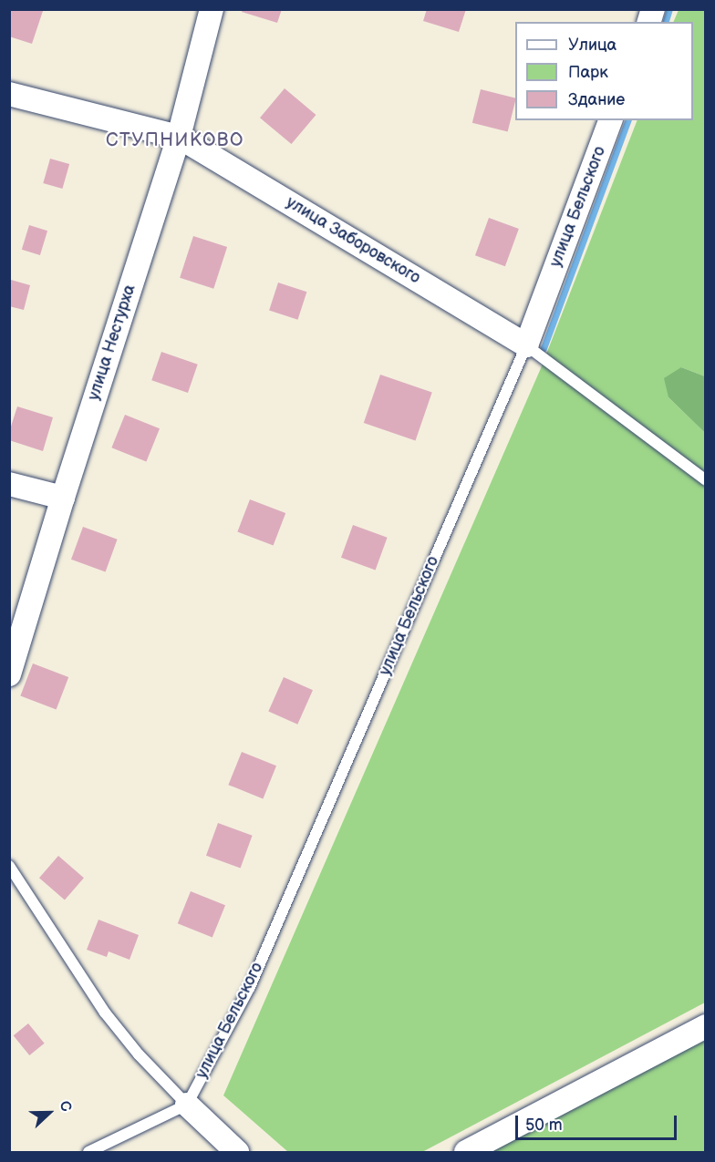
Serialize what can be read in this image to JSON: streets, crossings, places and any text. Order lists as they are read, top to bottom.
{
  "streets": {
    "street": ["улица Бельского", "улица Заборовского", "улица Нестурха"]
  },
  "crossings": [
    ["улица Бельского", "улица Заборовского"],
    ["улица Заборовского", "улица Нестурха"]
  ],
  "districts": ["СТУПНИКОВО"],
  "legend": ["Улица", "Парк", "Здание"],
  "scale_bar": "50 m",
  "north": "right"
}
